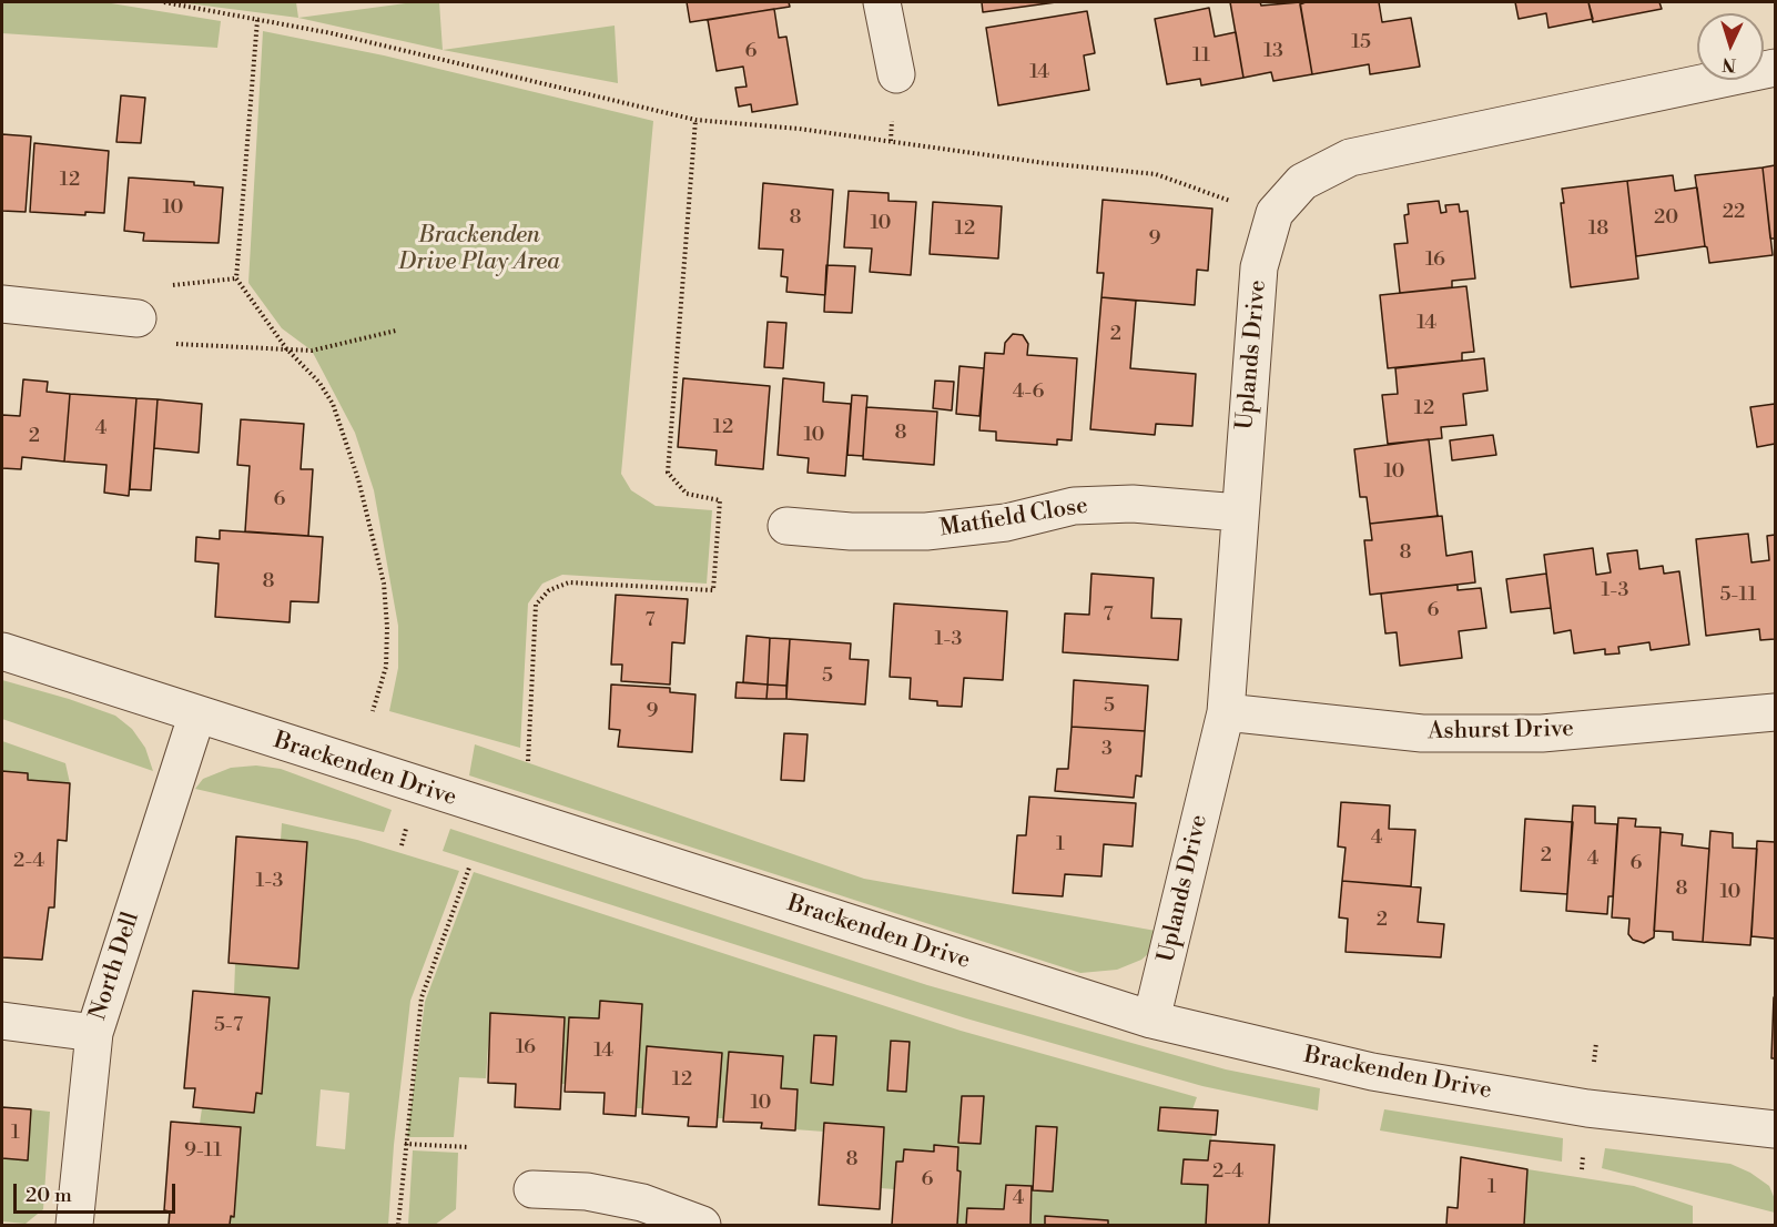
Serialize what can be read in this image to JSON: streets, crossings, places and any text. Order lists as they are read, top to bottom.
{
  "streets": {
    "street": [
      "Uplands Drive",
      "Matfield Close",
      "Ashurst Drive",
      "Brackenden Drive",
      "North Dell"
    ]
  },
  "crossings": [
    ["Uplands Drive", "Matfield Close"],
    ["Uplands Drive", "Ashurst Drive"],
    ["Uplands Drive", "Brackenden Drive"],
    ["Brackenden Drive", "North Dell"]
  ],
  "parks": ["Brackenden Drive Play Area"],
  "house_numbers": [
    "15",
    "6",
    "13",
    "11",
    "14",
    "12",
    "10",
    "22",
    "8",
    "20",
    "10",
    "12",
    "18",
    "9",
    "16",
    "14",
    "2",
    "4-6",
    "12",
    "12",
    "4",
    "8",
    "10",
    "2",
    "10",
    "6",
    "8",
    "8",
    "1-3",
    "5-11",
    "6",
    "7",
    "7",
    "1-3",
    "5",
    "5",
    "9",
    "3",
    "4",
    "1",
    "2",
    "4",
    "2-4",
    "6",
    "1-3",
    "8",
    "10",
    "2",
    "5-7",
    "16",
    "14",
    "12",
    "10",
    "1",
    "9-11",
    "8",
    "2-4",
    "6",
    "1",
    "4"
  ],
  "scale_bar": "20 m",
  "north": "bottom"
}
